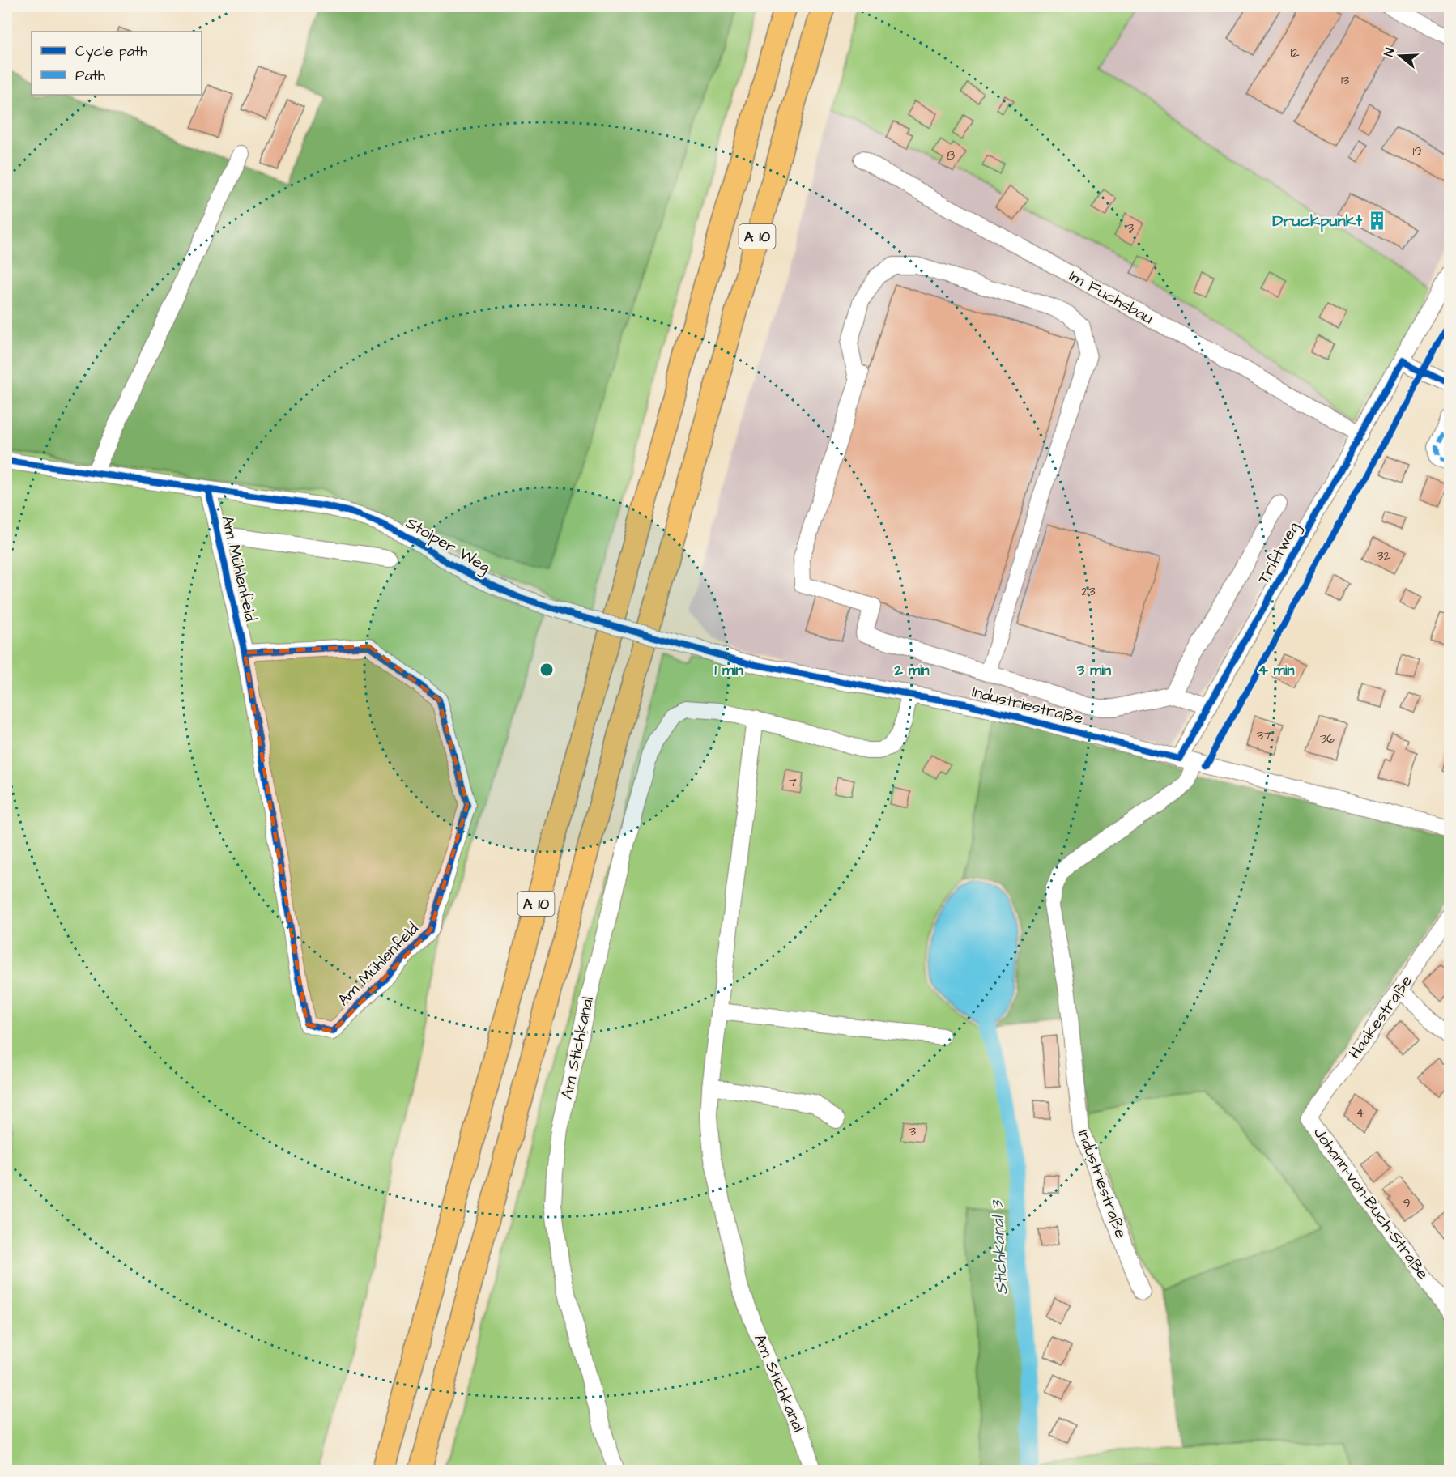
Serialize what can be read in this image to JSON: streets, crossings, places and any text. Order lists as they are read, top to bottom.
{
  "streets": {
    "highway": ["A 10"],
    "street": [
      "Im Fuchsbau",
      "Stolper Weg",
      "Triftweg",
      "Am Mühlenfeld",
      "Industriestraße",
      "Haakestraße",
      "Am Stichkanal",
      "Johann-von-Buch-Straße"
    ]
  },
  "crossings": [
    ["Im Fuchsbau", "Triftweg"],
    ["Stolper Weg", "Am Mühlenfeld"],
    ["Stolper Weg", "Industriestraße"],
    ["Triftweg", "Industriestraße"],
    ["Industriestraße", "Am Stichkanal"],
    ["Haakestraße", "Johann-von-Buch-Straße"]
  ],
  "water": ["Stichkanal 3"],
  "places": {
    "building": ["Druckpunkt"]
  },
  "house_numbers": [
    "12",
    "13",
    "19",
    "8",
    "3",
    "32",
    "23",
    "37",
    "36",
    "7",
    "4",
    "3",
    "9"
  ],
  "legend": ["Cycle path", "Path"],
  "north": "left",
  "rings": [
    "1 min",
    "2 min",
    "3 min",
    "4 min"
  ]
}
